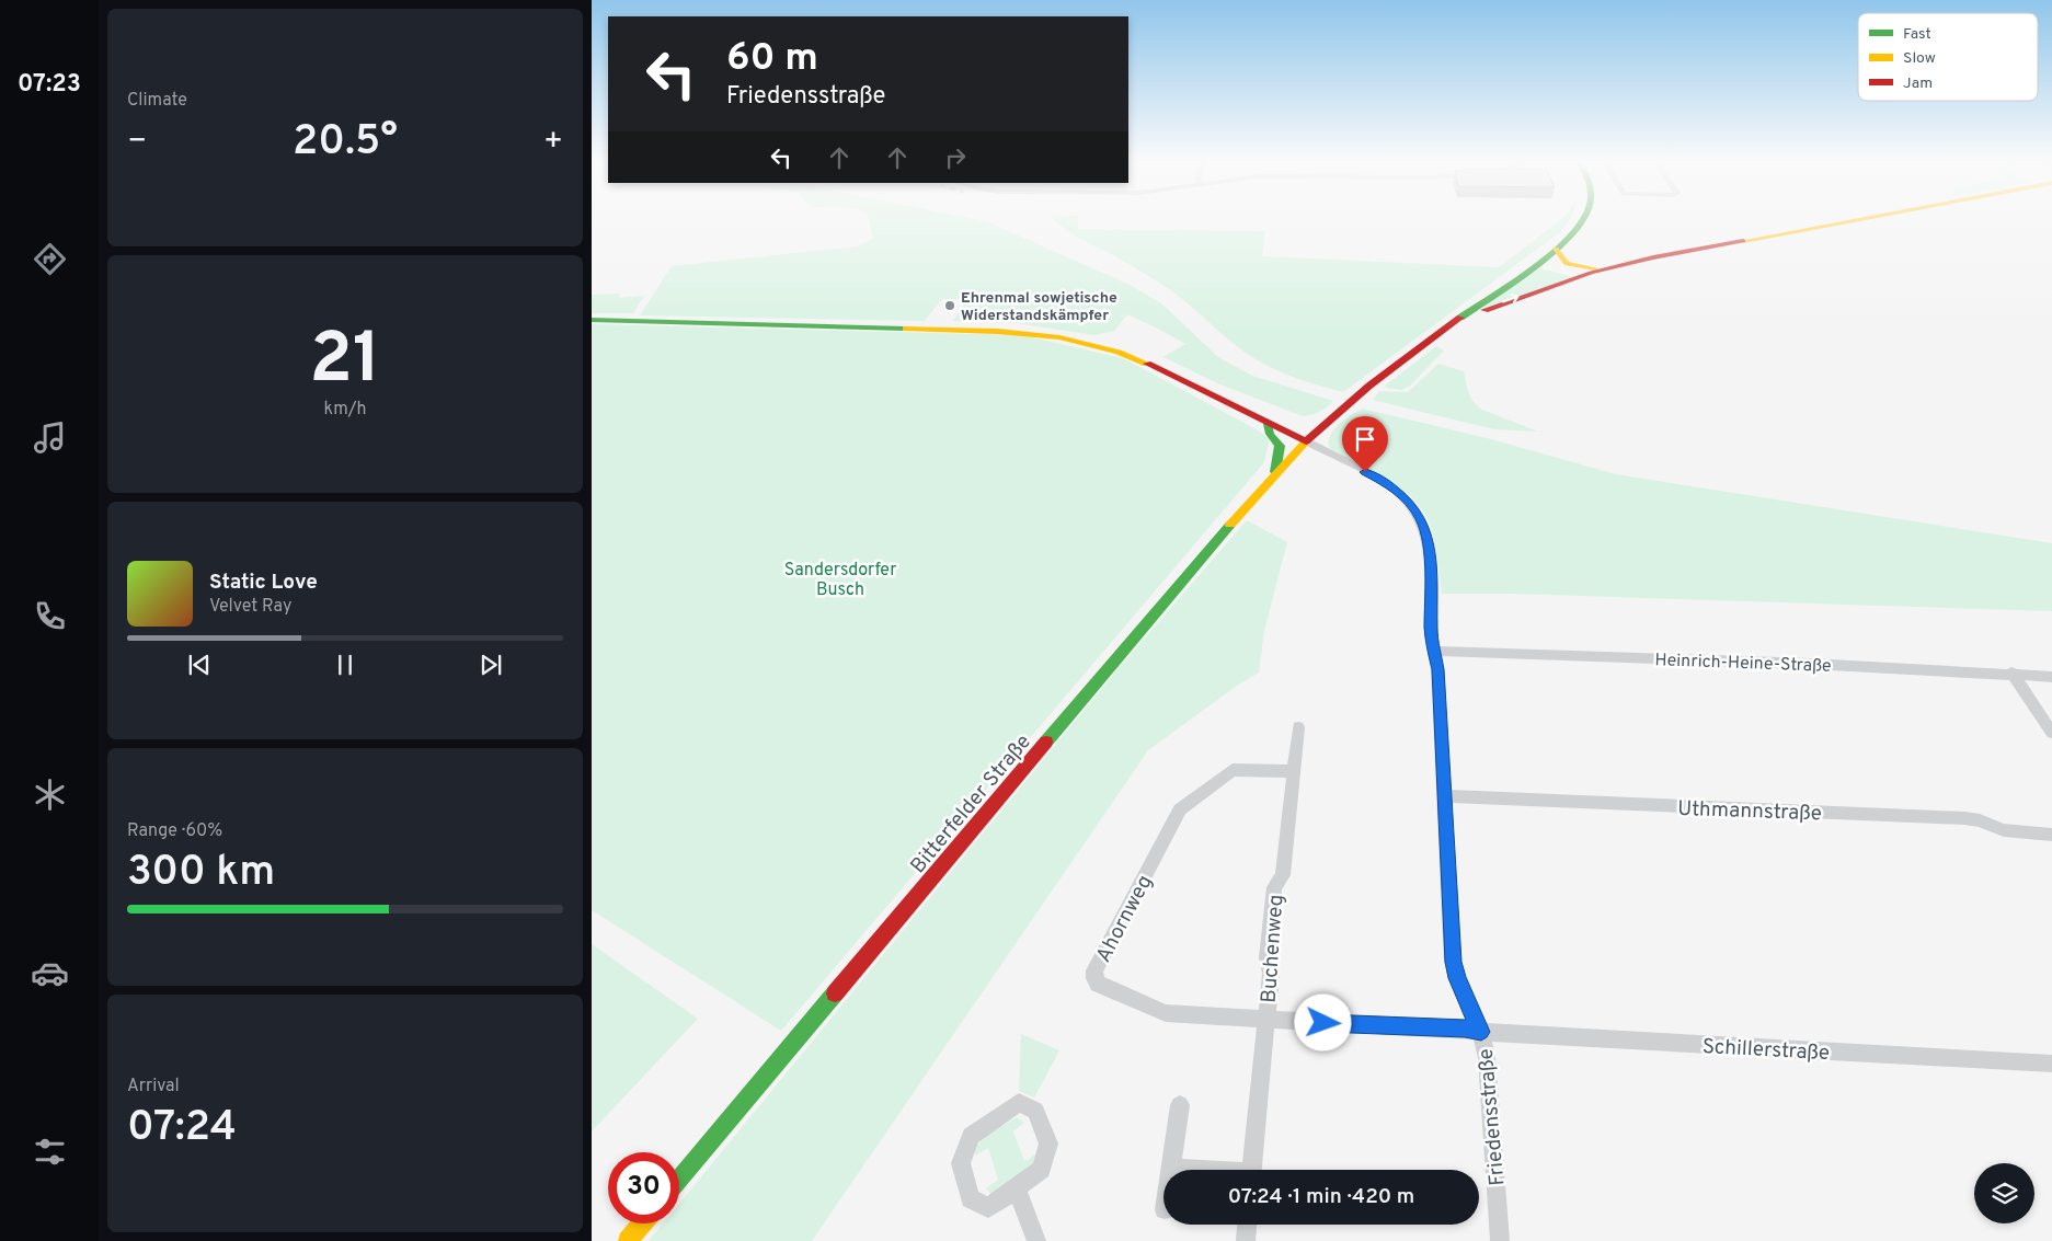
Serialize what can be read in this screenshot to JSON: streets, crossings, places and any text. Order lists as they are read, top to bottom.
{
  "streets": {
    "main road": ["Bitterfelder Straße"],
    "street": [
      "Heinrich-Heine-Straße",
      "Uthmannstraße",
      "Ahornweg",
      "Buchenweg",
      "Schillerstraße",
      "Friedensstraße"
    ]
  },
  "crossings": [
    ["Heinrich-Heine-Straße", "Friedensstraße"],
    ["Bitterfelder Straße", "Friedensstraße"],
    ["Uthmannstraße", "Friedensstraße"],
    ["Ahornweg", "Buchenweg"],
    ["Ahornweg", "Schillerstraße"],
    ["Buchenweg", "Schillerstraße"],
    ["Schillerstraße", "Friedensstraße"]
  ],
  "parks": ["Sandersdorfer Busch"],
  "places": ["Ehrenmal sowjetische Widerstandskämpfer"],
  "legend": ["Fast", "Slow", "Jam"],
  "page": {
    "tabs": "07:23",
    "tile": [
      "Climate",
      ["21", "km/h"],
      ["Range · 60%", "300 km"],
      ["Arrival", "07:24"]
    ],
    "turn": ["60 m", "Friedensstraße"],
    "heat": ["−", "20.5°", "+"],
    "song": ["Static Love", "Velvet Ray"],
    "limit": "30",
    "trip": "07:24 · 1 min · 420 m"
  }
}
